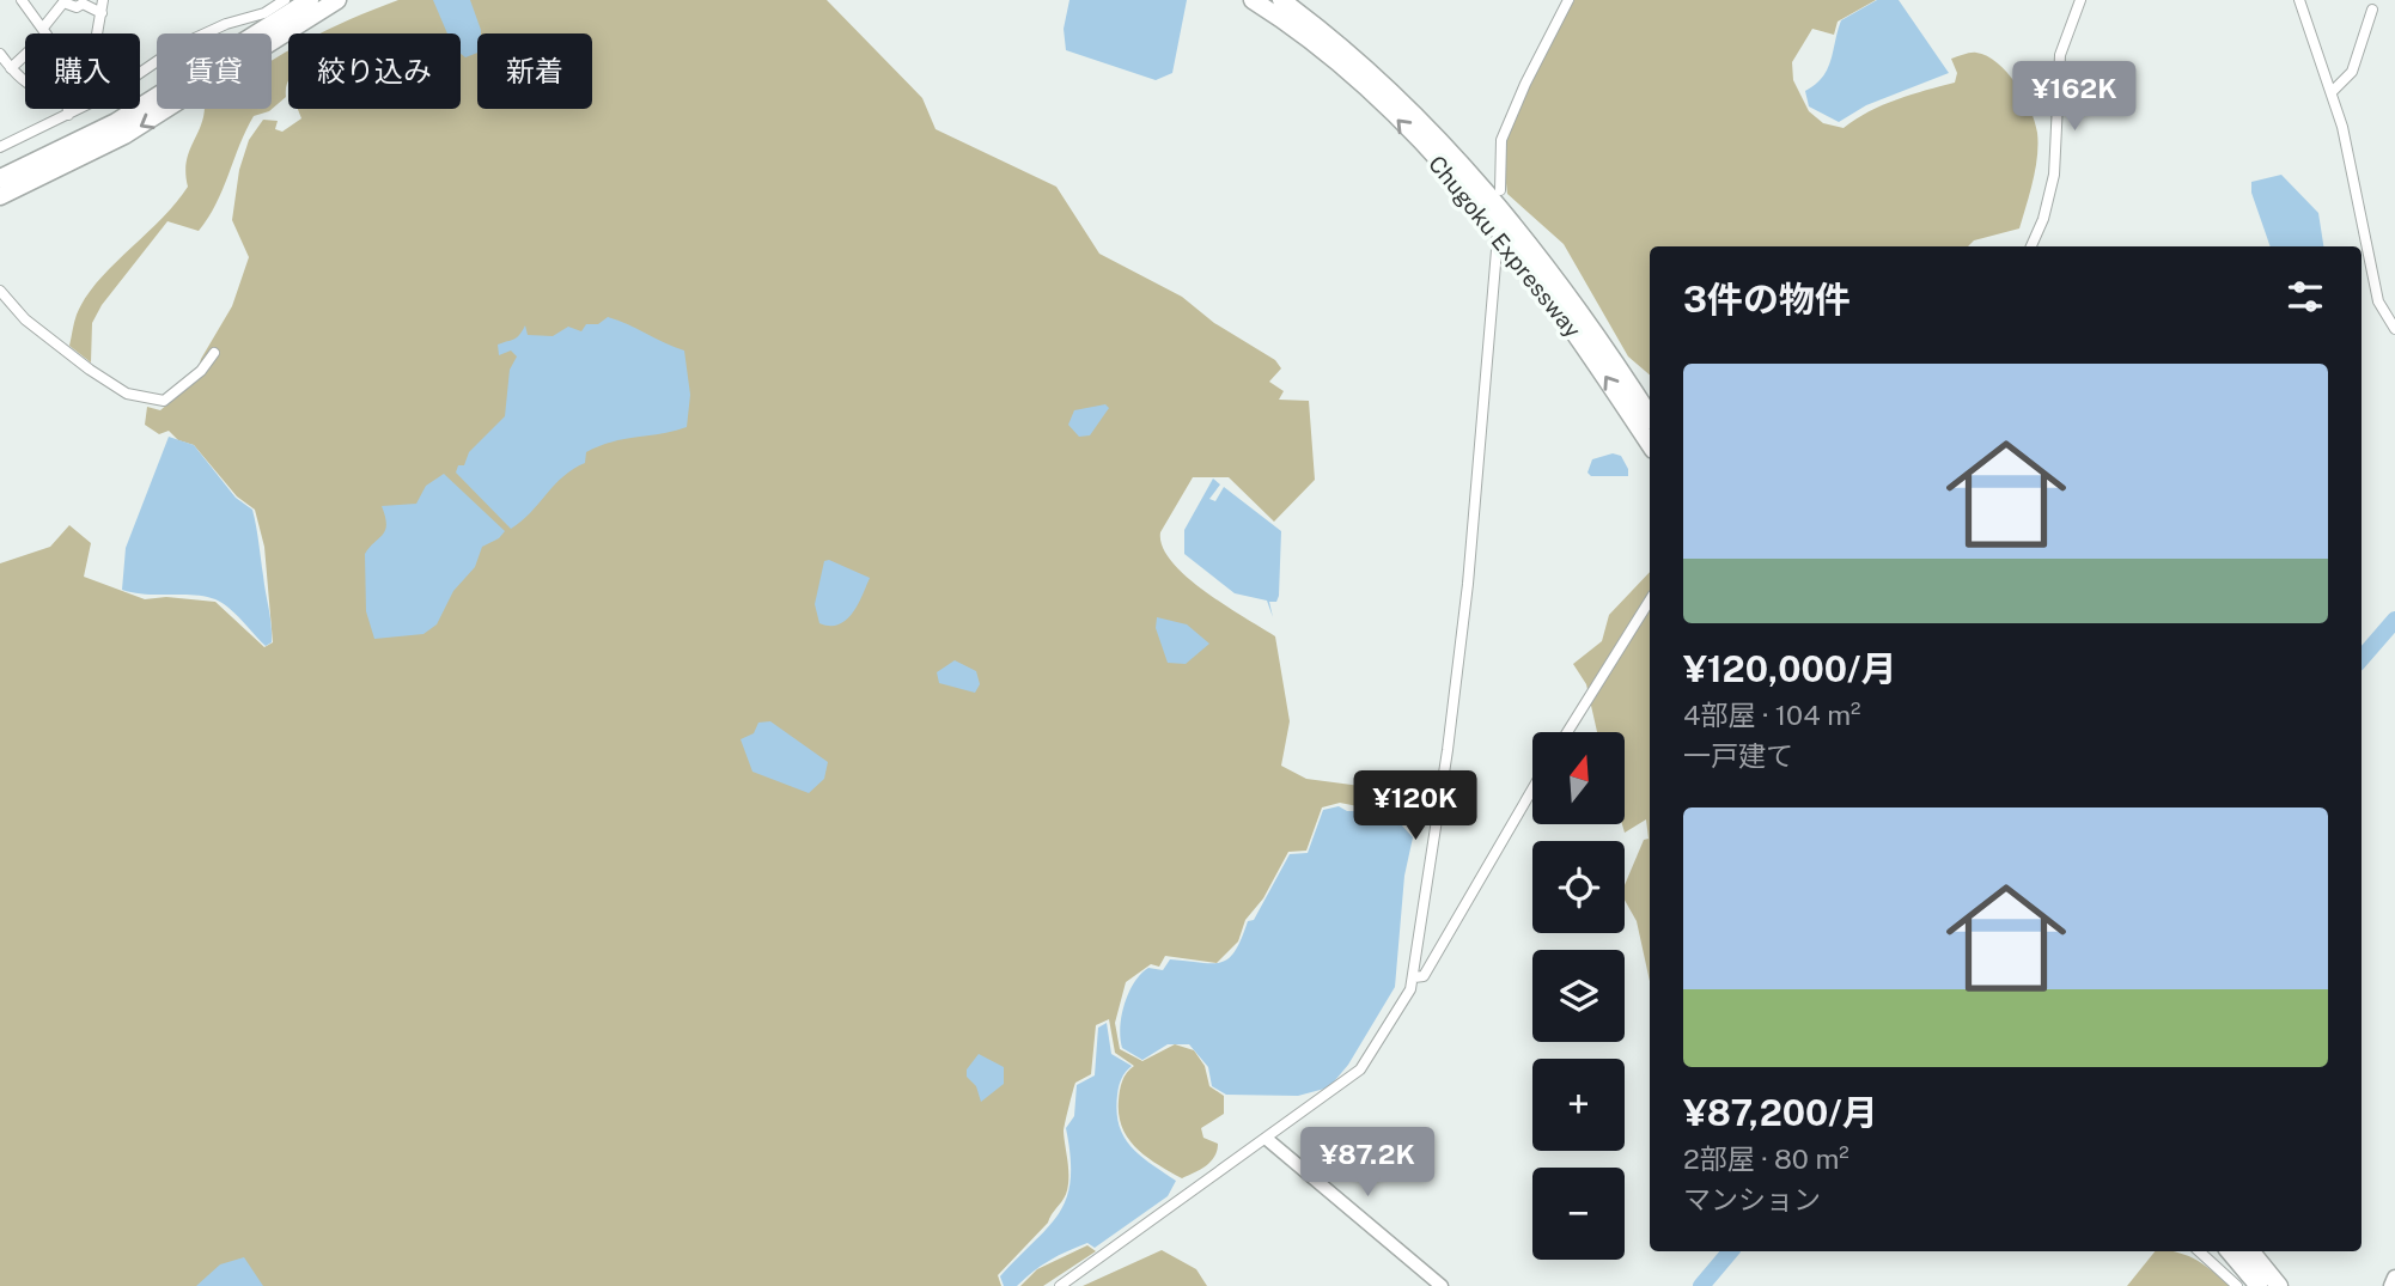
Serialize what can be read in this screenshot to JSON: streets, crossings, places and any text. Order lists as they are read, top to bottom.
{
  "streets": {
    "highway": ["Chugoku Expressway"]
  },
  "north": "top",
  "page": {
    "chip": [
      "購入",
      "賃貸",
      "絞り込み",
      "新着"
    ],
    "price": ["¥162K", "¥120K", "¥87.2K"],
    "heading": "3件の物件",
    "list": [
      {
        "name": "¥120,000/月",
        "note": "4部屋 · 104 m² · 一戸建て"
      },
      {
        "name": "¥87,200/月",
        "note": "2部屋 · 80 m² · マンション"
      }
    ],
    "map_buttons": ["+", "−"]
  }
}
